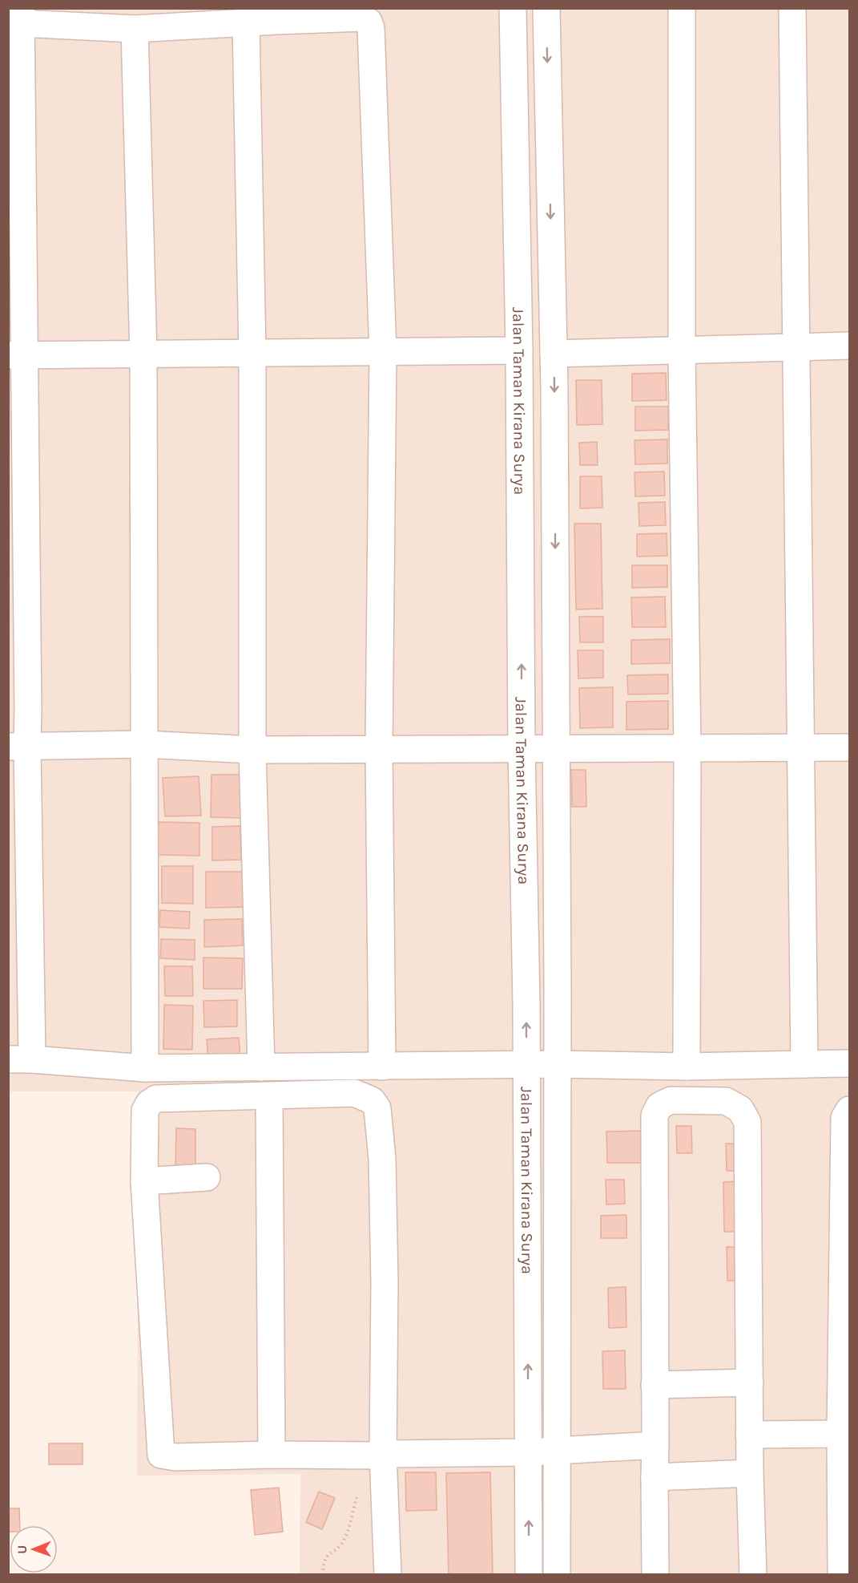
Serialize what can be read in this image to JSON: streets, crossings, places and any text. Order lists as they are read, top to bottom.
{
  "streets": {
    "street": ["Jalan Taman Kirana Surya"]
  },
  "north": "left"
}
